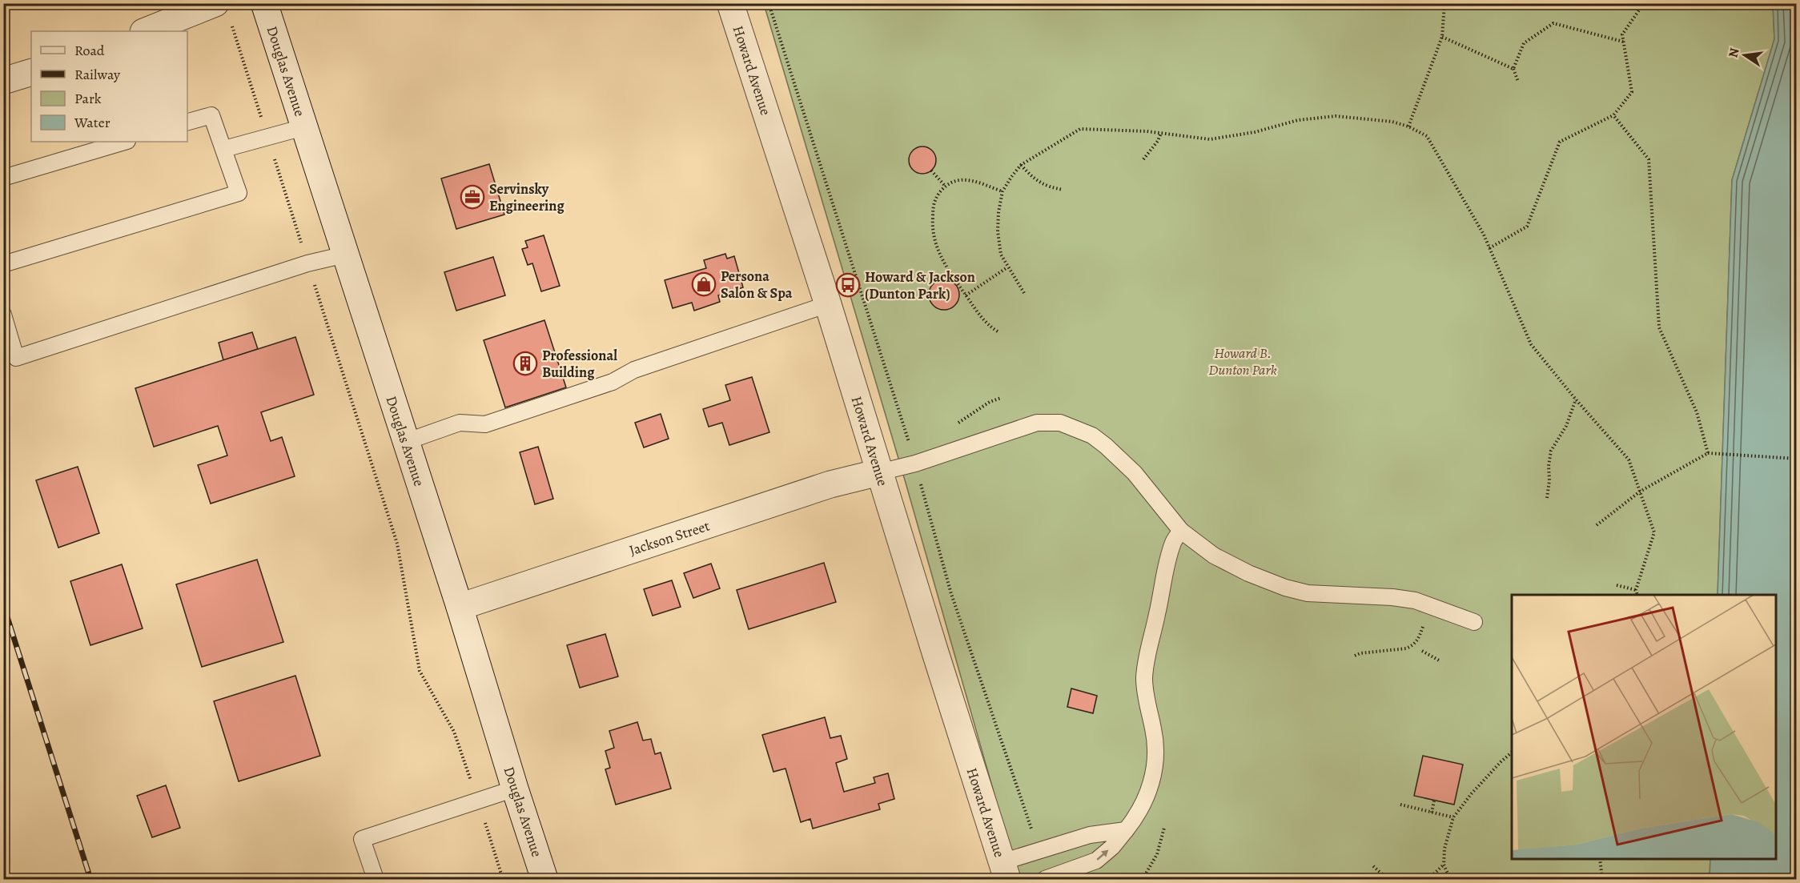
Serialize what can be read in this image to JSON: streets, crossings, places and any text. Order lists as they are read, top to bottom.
{
  "streets": {
    "street": ["Howard Avenue", "Douglas Avenue", "Jackson Street"]
  },
  "crossings": [
    ["Howard Avenue", "Jackson Street"],
    ["Douglas Avenue", "Jackson Street"]
  ],
  "parks": ["Howard B. Dunton Park"],
  "places": {
    "office": ["Servinsky Engineering"],
    "shop": ["Persona Salon & Spa"],
    "bus stop": ["Howard & Jackson (Dunton Park)"],
    "building": ["Professional Building"]
  },
  "legend": [
    "Road",
    "Railway",
    "Park",
    "Water"
  ],
  "north": "left"
}
